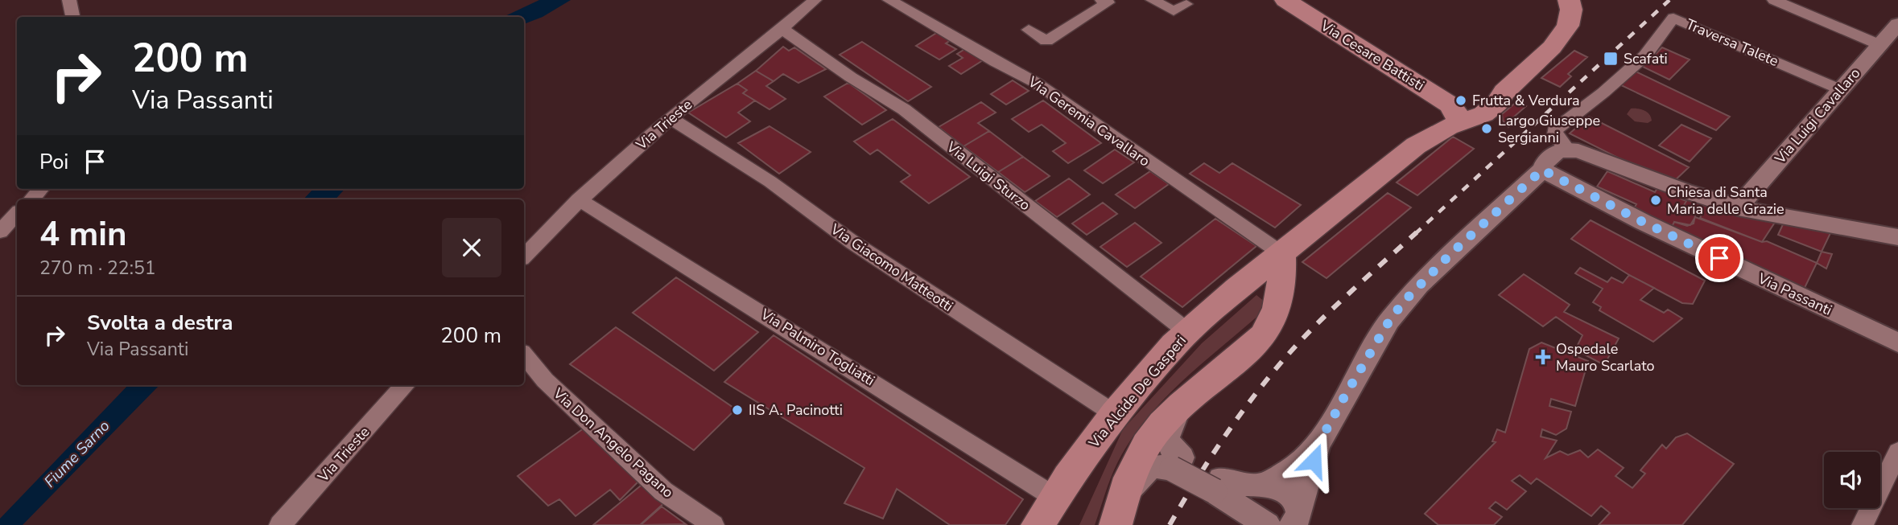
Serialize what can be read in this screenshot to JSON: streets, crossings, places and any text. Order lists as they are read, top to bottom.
{
  "streets": {
    "main road": ["Via Cesare Battisti", "Via Alcide De Gasperi"],
    "street": [
      "Traversa Talete",
      "Via Luigi Cavallaro",
      "Via Geremia Cavallaro",
      "Via Trieste",
      "Via Luigi Sturzo",
      "Via Giacomo Matteotti",
      "Via Passanti",
      "Via Palmiro Togliatti",
      "Via Don Angelo Pagano"
    ]
  },
  "crossings": [
    ["Traversa Talete", "Via Luigi Cavallaro"],
    ["Via Cesare Battisti", "Via Alcide De Gasperi"],
    ["Via Geremia Cavallaro", "Via Alcide De Gasperi"],
    ["Via Trieste", "Via Luigi Sturzo"],
    ["Via Trieste", "Via Giacomo Matteotti"],
    ["Via Trieste", "Via Palmiro Togliatti"],
    ["Via Luigi Sturzo", "Via Alcide De Gasperi"],
    ["Via Giacomo Matteotti", "Via Alcide De Gasperi"],
    ["Via Palmiro Togliatti", "Via Alcide De Gasperi"]
  ],
  "water": ["Fiume Sarno"],
  "places": {
    "transit": ["Scafati"],
    "other": [
      "Frutta & Verdura",
      "Largo Giuseppe Sergianni",
      "Chiesa di Santa Maria delle Grazie",
      "IIS A. Pacinotti"
    ],
    "health": ["Ospedale Mauro Scarlato"]
  },
  "page": {
    "turn": ["200 m", "Via Passanti"],
    "then": "Poi",
    "heading": ["4 min", "270 m · 22:51"],
    "list": [
      {
        "name": "Svolta a destra",
        "note": "Via Passanti",
        "value": "200 m"
      }
    ]
  }
}
